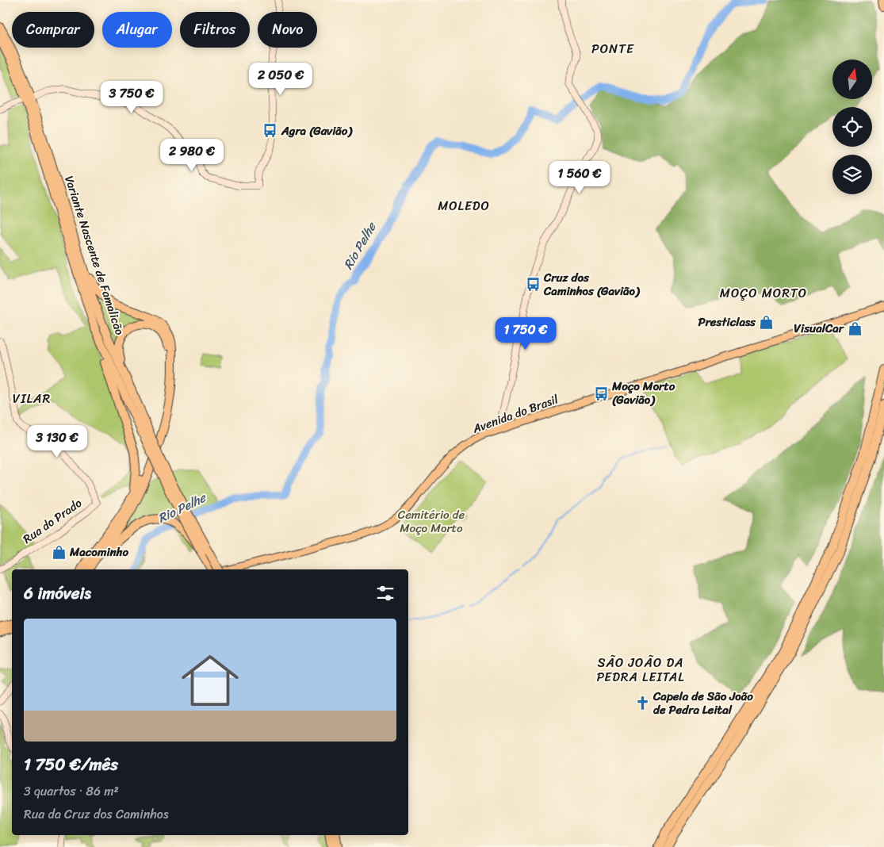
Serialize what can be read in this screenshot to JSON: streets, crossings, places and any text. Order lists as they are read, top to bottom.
{
  "streets": {
    "highway": ["Variante Nascente de Famalicão"],
    "main road": ["Avenida do Brasil"],
    "street": ["Rua do Prado"]
  },
  "districts": [
    "PONTE",
    "MOLEDO",
    "MOÇO MORTO",
    "VILAR",
    "SÃO JOÃO DA PEDRA LEITAL"
  ],
  "water": ["Rio Pelhe"],
  "parks": ["Cemitério de Moço Morto"],
  "places": {
    "bus stop": ["Agra (Gavião)", "Cruz dos Caminhos (Gavião)", "Moço Morto (Gavião)"],
    "shop": ["Presticlass", "VisualCar", "Macominho"],
    "church": ["Capela de São João de Pedra Leital"]
  },
  "north": "top",
  "page": {
    "chip": [
      "Comprar",
      "Alugar",
      "Filtros",
      "Novo"
    ],
    "price": [
      "2 050 €",
      "3 750 €",
      "2 980 €",
      "1 560 €",
      "1 750 €",
      "3 130 €"
    ],
    "heading": "6 imóveis",
    "list": [
      {
        "name": "1 750 €/mês",
        "note": "3 quartos · 86 m² · Rua da Cruz dos Caminhos"
      }
    ]
  }
}
